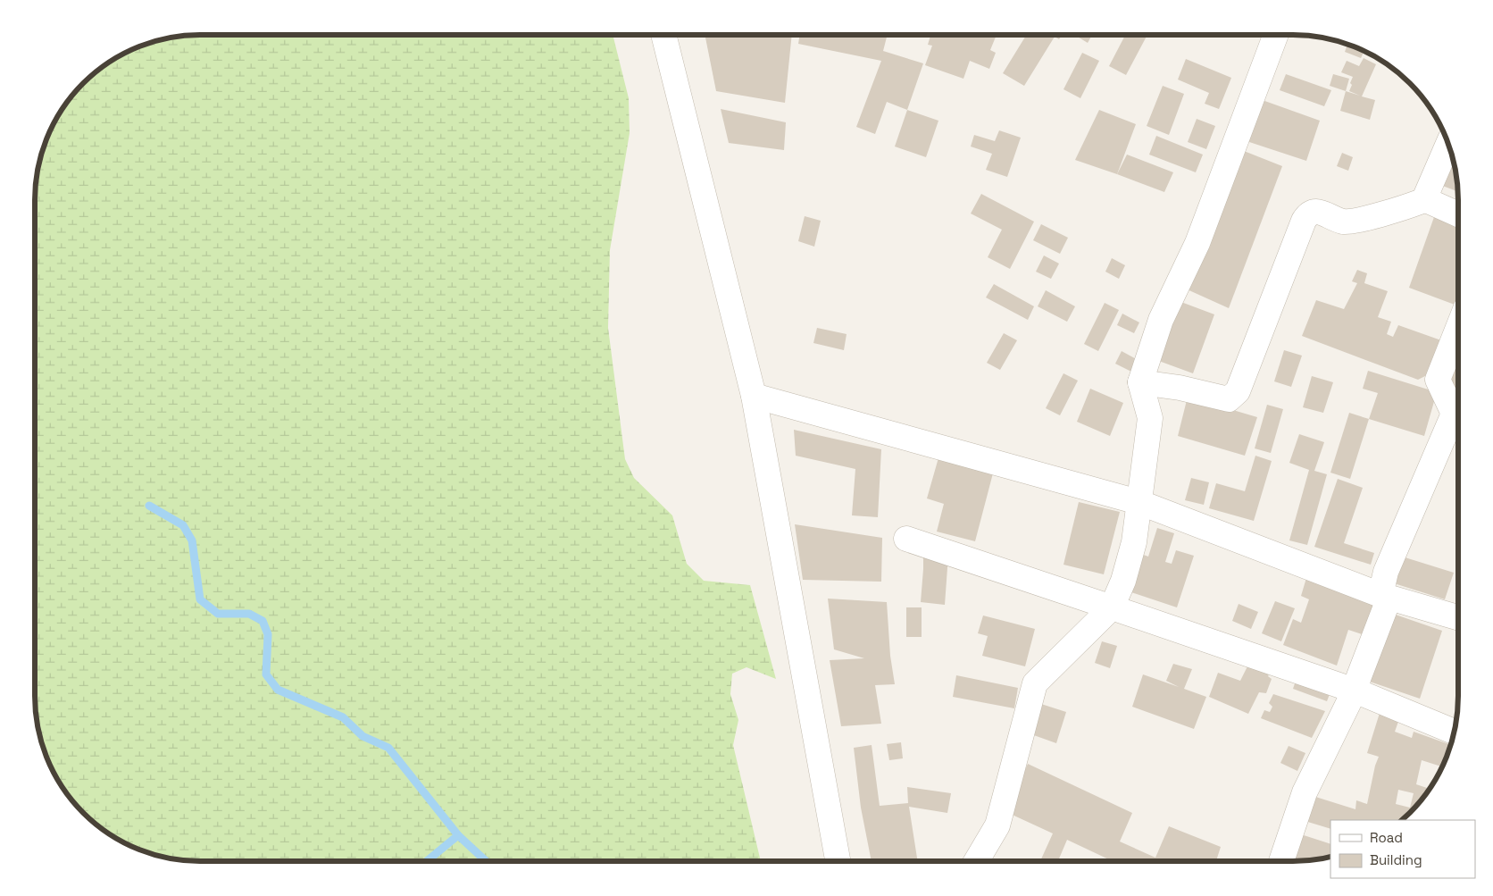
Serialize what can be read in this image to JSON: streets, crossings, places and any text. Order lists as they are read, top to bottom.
{
  "legend": ["Road", "Building"]
}
